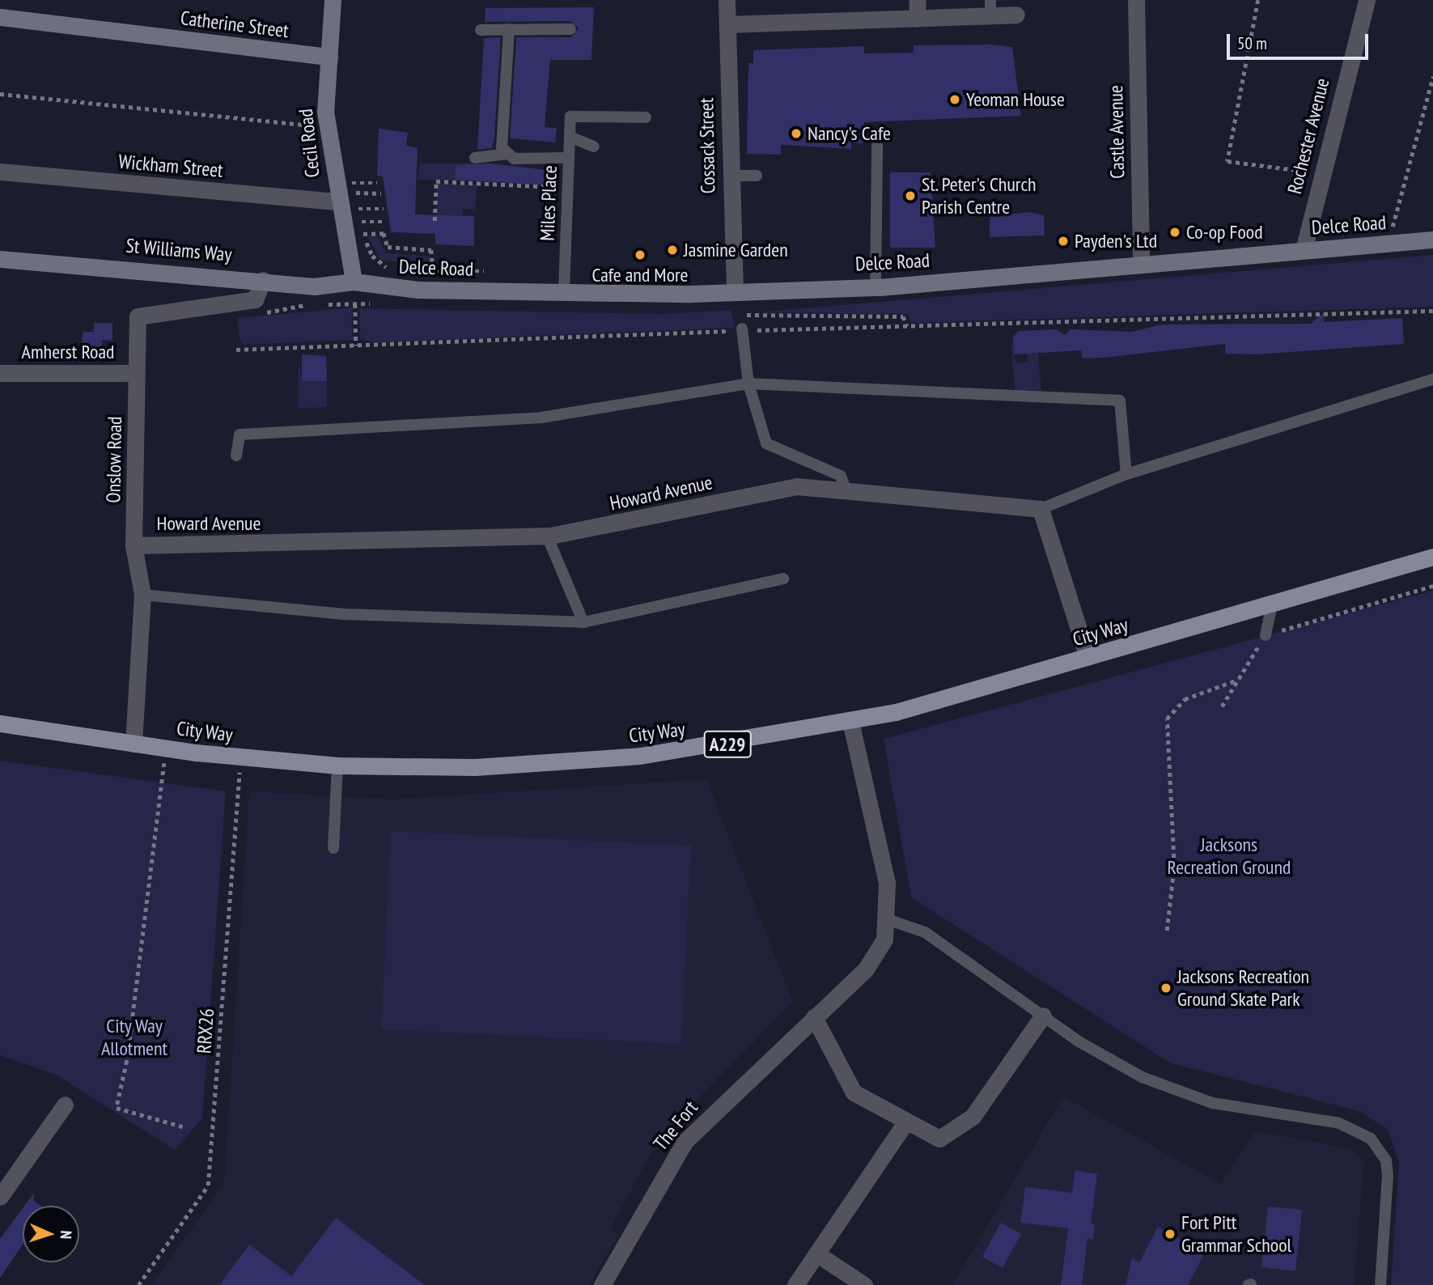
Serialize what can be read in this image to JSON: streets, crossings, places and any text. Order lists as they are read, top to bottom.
{
  "streets": {
    "main road": ["City Way", "A229"],
    "street": [
      "Catherine Street",
      "Castle Avenue",
      "Rochester Avenue",
      "Cecil Road",
      "Cossack Street",
      "Wickham Street",
      "Delce Road",
      "St Williams Way",
      "Amherst Road",
      "Onslow Road",
      "Howard Avenue",
      "The Fort"
    ],
    "lane": ["Miles Place"],
    "path": ["RRX26"]
  },
  "crossings": [
    ["Catherine Street", "Cecil Road"],
    ["Castle Avenue", "Delce Road"],
    ["Rochester Avenue", "Delce Road"],
    ["Cecil Road", "Wickham Street"],
    ["Cecil Road", "Delce Road"],
    ["Cecil Road", "St Williams Way"],
    ["Cossack Street", "Delce Road"],
    ["Miles Place", "Delce Road"],
    ["Delce Road", "St Williams Way"],
    ["St Williams Way", "Onslow Road"],
    ["Amherst Road", "Onslow Road"],
    ["Onslow Road", "Howard Avenue"],
    ["Onslow Road", "City Way"],
    ["City Way", "RRX26"],
    ["City Way", "The Fort"]
  ],
  "parks": ["Jacksons Recreation Ground", "City Way Allotment"],
  "places": [
    "Yeoman House",
    "Nancy's Cafe",
    "St. Peter's Church Parish Centre",
    "Co-op Food",
    "Payden's Ltd",
    "Jasmine Garden",
    "Cafe and More",
    "Jacksons Recreation Ground Skate Park",
    "Fort Pitt Grammar School"
  ],
  "scale_bar": "50 m",
  "north": "right"
}
